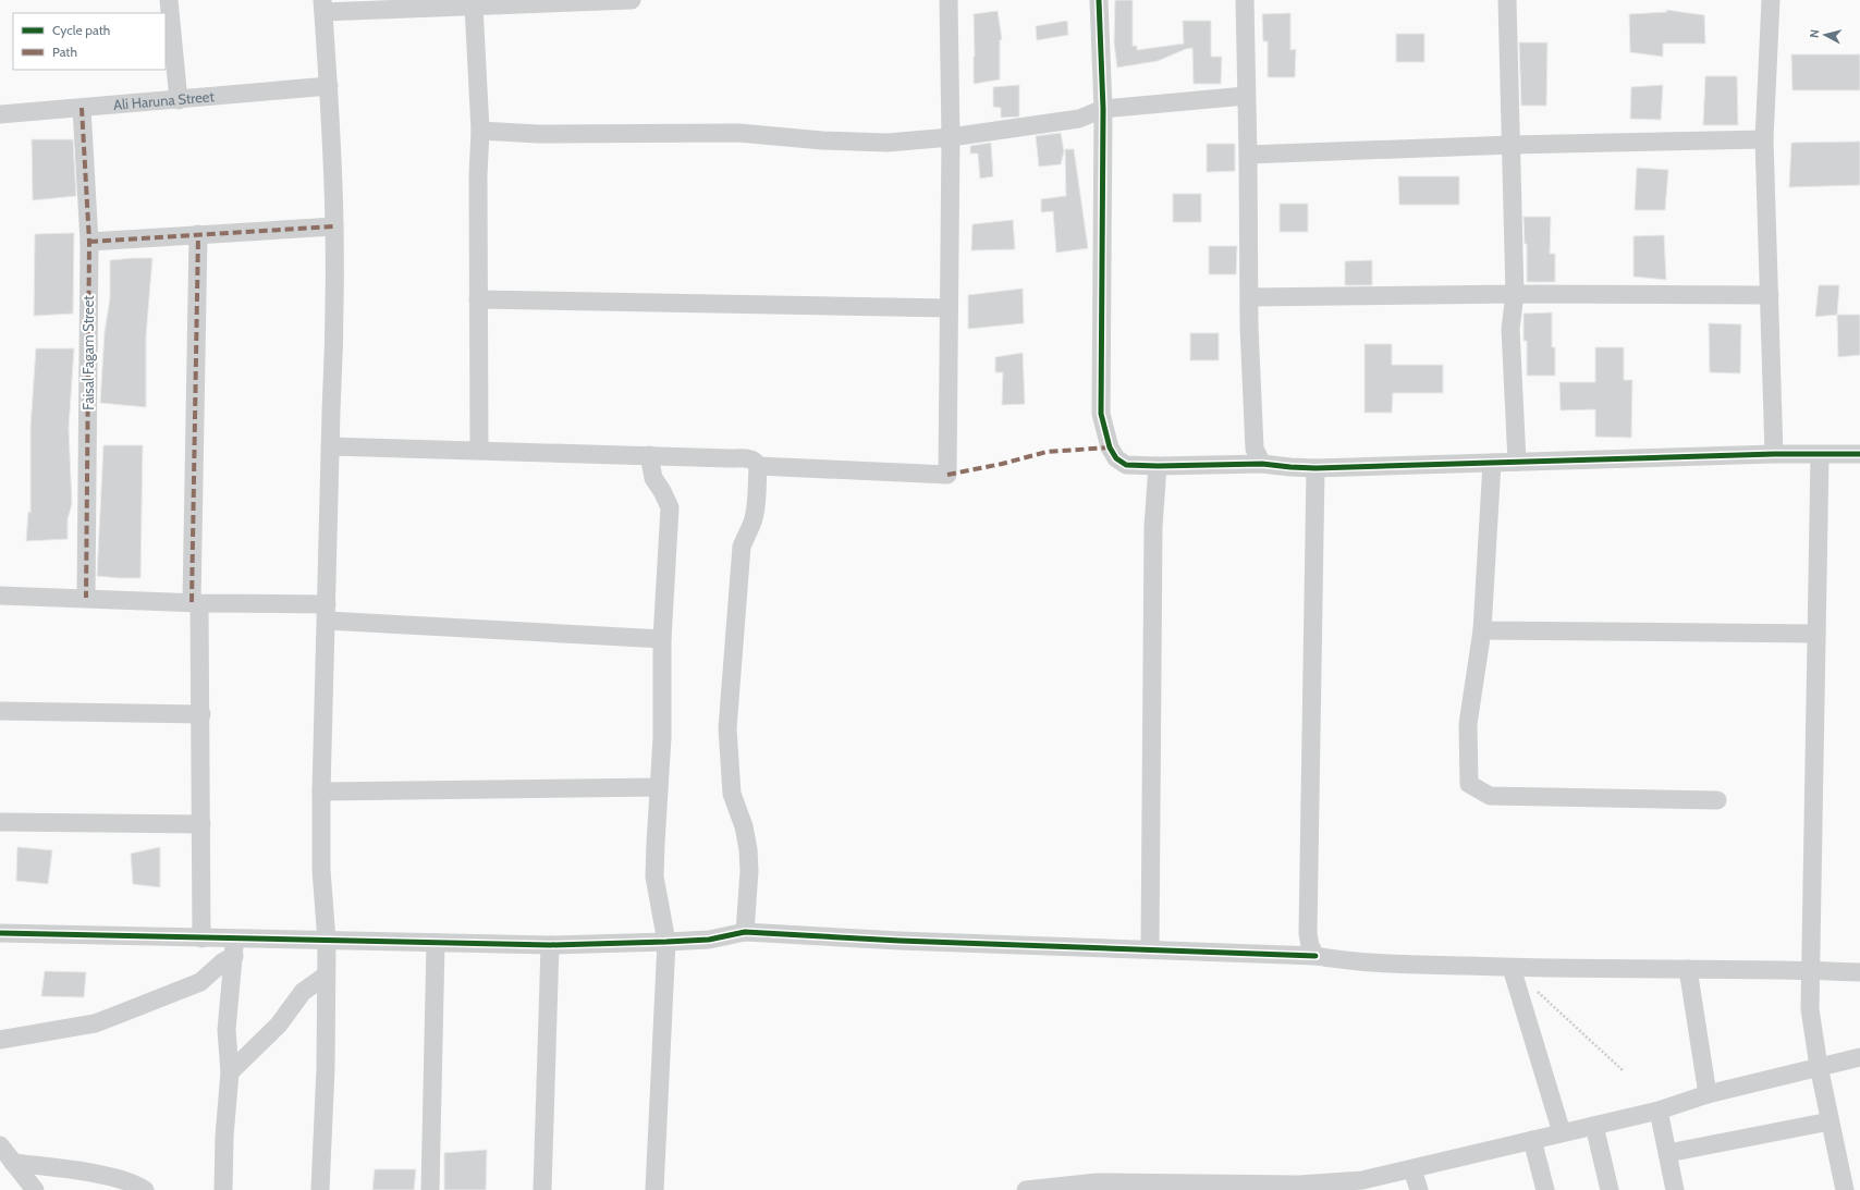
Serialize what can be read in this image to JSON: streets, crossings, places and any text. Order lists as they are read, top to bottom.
{
  "streets": {
    "street": ["Ali Haruna Street", "Faisal Fagam Street"]
  },
  "crossings": [
    ["Ali Haruna Street", "Faisal Fagam Street"]
  ],
  "legend": ["Cycle path", "Path"],
  "north": "left"
}
